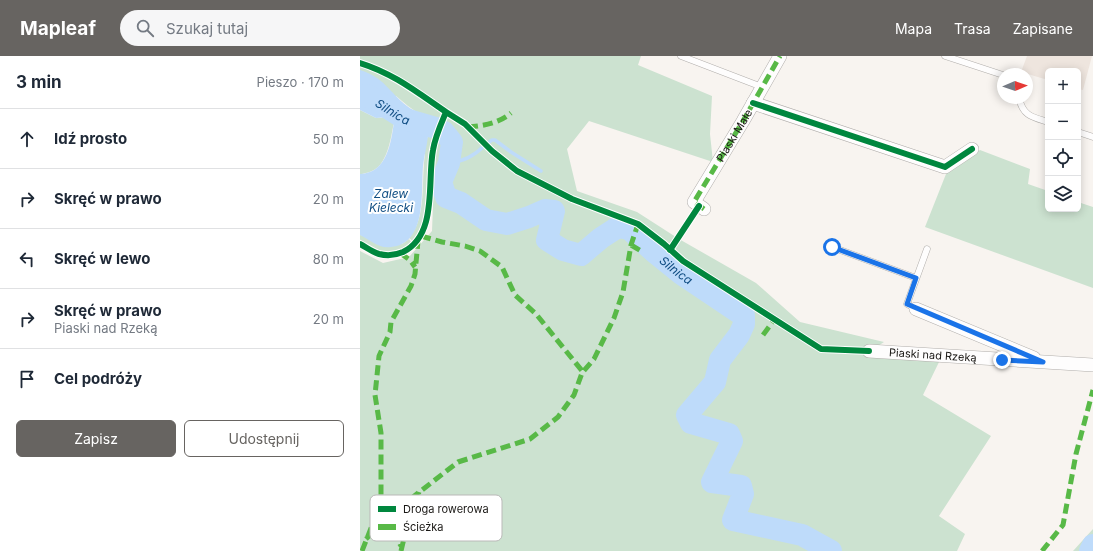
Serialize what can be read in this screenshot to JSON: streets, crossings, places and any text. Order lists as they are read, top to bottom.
{
  "streets": {
    "street": ["Piaski Małe", "Piaski nad Rzeką"]
  },
  "water": ["Silnica", "Zalew Kielecki"],
  "legend": ["Droga rowerowa", "Ścieżka"],
  "north": "right",
  "page": {
    "header": "Mapleaf",
    "search": "Szukaj tutaj",
    "nav": ["Mapa", "Trasa", "Zapisane"],
    "heading": ["3 min", "Pieszo · 170 m"],
    "map_buttons": ["+", "−"],
    "list": [
      ["Idź prosto", "50 m"],
      ["Skręć w prawo", "20 m"],
      ["Skręć w lewo", "80 m"],
      ["Skręć w prawo", "Piaski nad Rzeką", "20 m"],
      "Cel podróży"
    ],
    "buttons": ["Zapisz", "Udostępnij"]
  }
}
